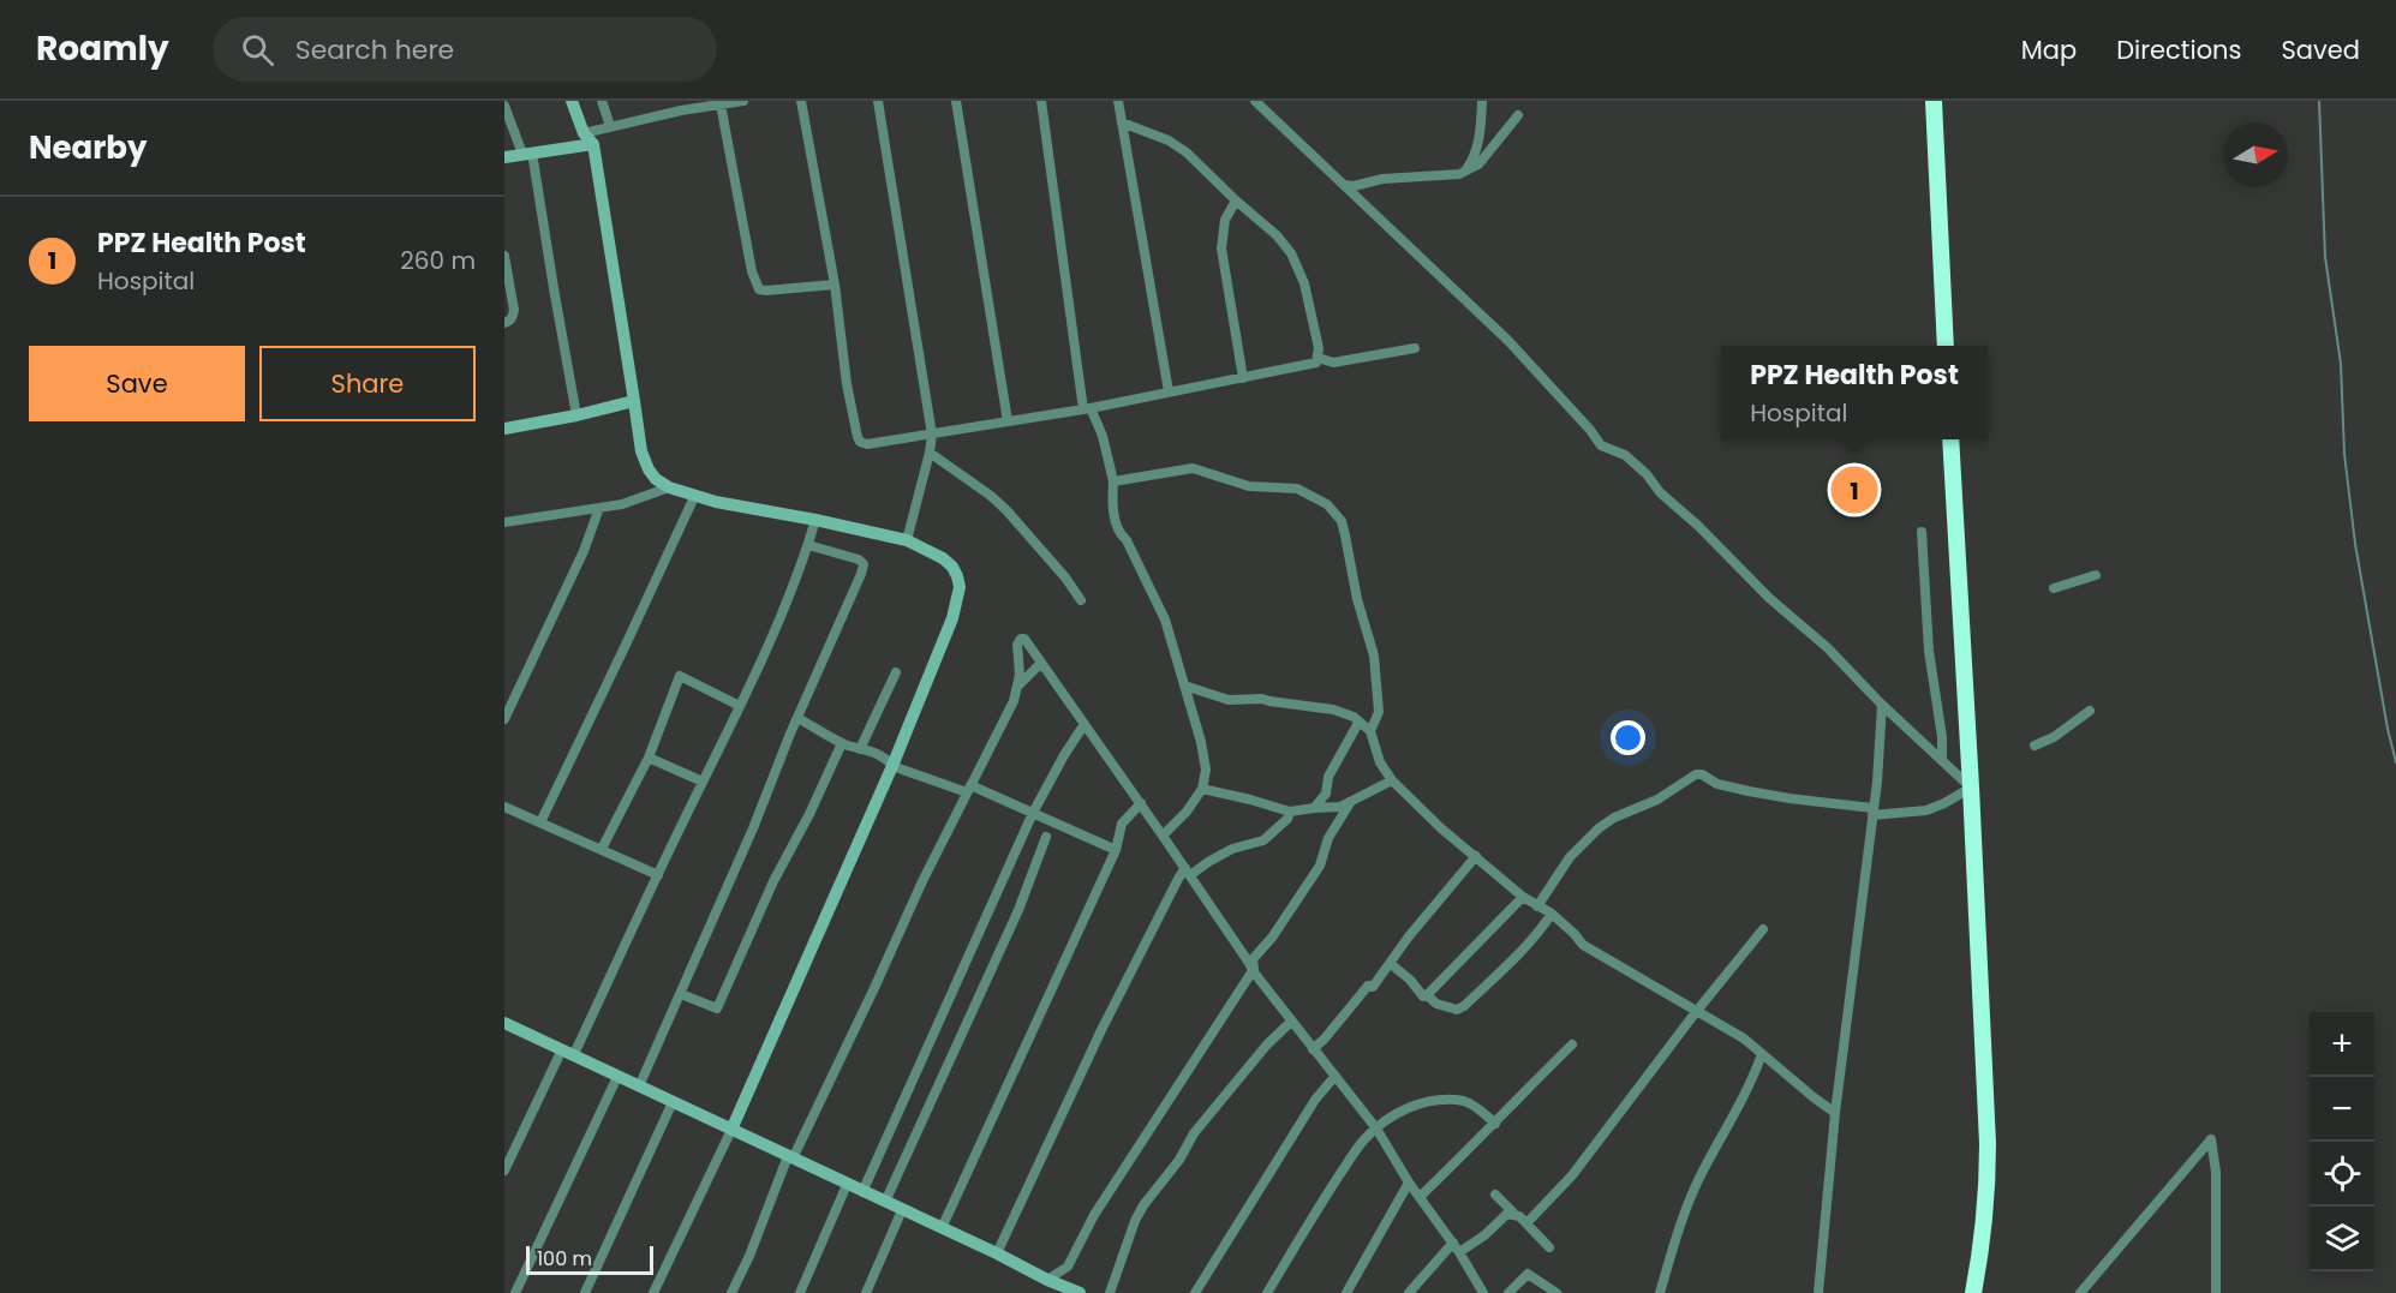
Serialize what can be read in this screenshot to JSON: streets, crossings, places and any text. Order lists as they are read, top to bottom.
{
  "scale_bar": "100 m",
  "north": "right",
  "page": {
    "header": "Roamly",
    "search": "Search here",
    "nav": ["Map", "Directions", "Saved"],
    "heading": "Nearby",
    "list": [
      {
        "mark": "1",
        "name": "PPZ Health Post",
        "note": "Hospital",
        "value": "260 m"
      }
    ],
    "buttons": ["Save", "Share"],
    "popup": ["PPZ Health Post", "Hospital"],
    "pins": "1",
    "map_buttons": ["+", "−"],
    "scale": "100 m"
  }
}
